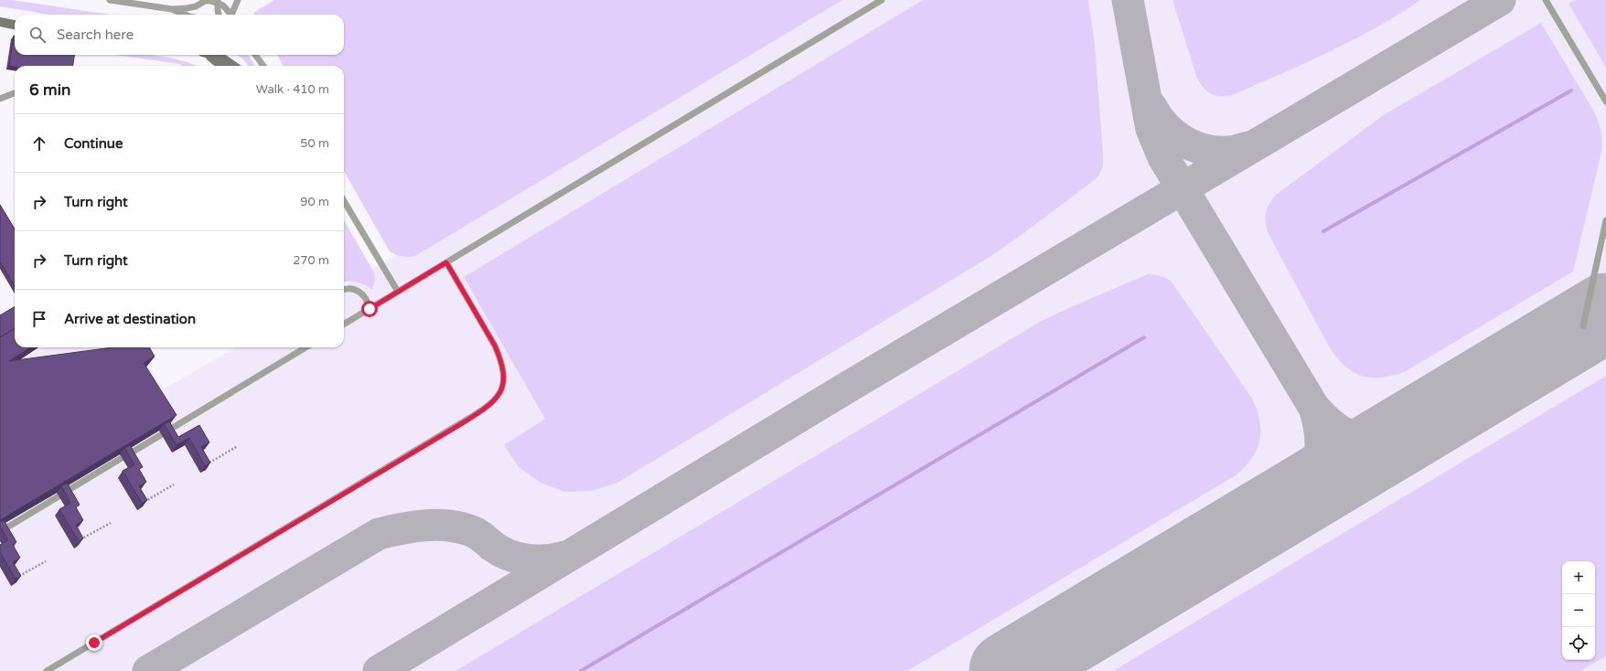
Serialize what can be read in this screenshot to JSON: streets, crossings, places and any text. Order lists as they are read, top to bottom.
{
  "page": {
    "search": "Search here",
    "heading": ["6 min", "Walk · 410 m"],
    "list": [
      ["Continue", "50 m"],
      ["Turn right", "90 m"],
      ["Turn right", "270 m"],
      "Arrive at destination"
    ],
    "map_buttons": ["+", "−"]
  }
}
